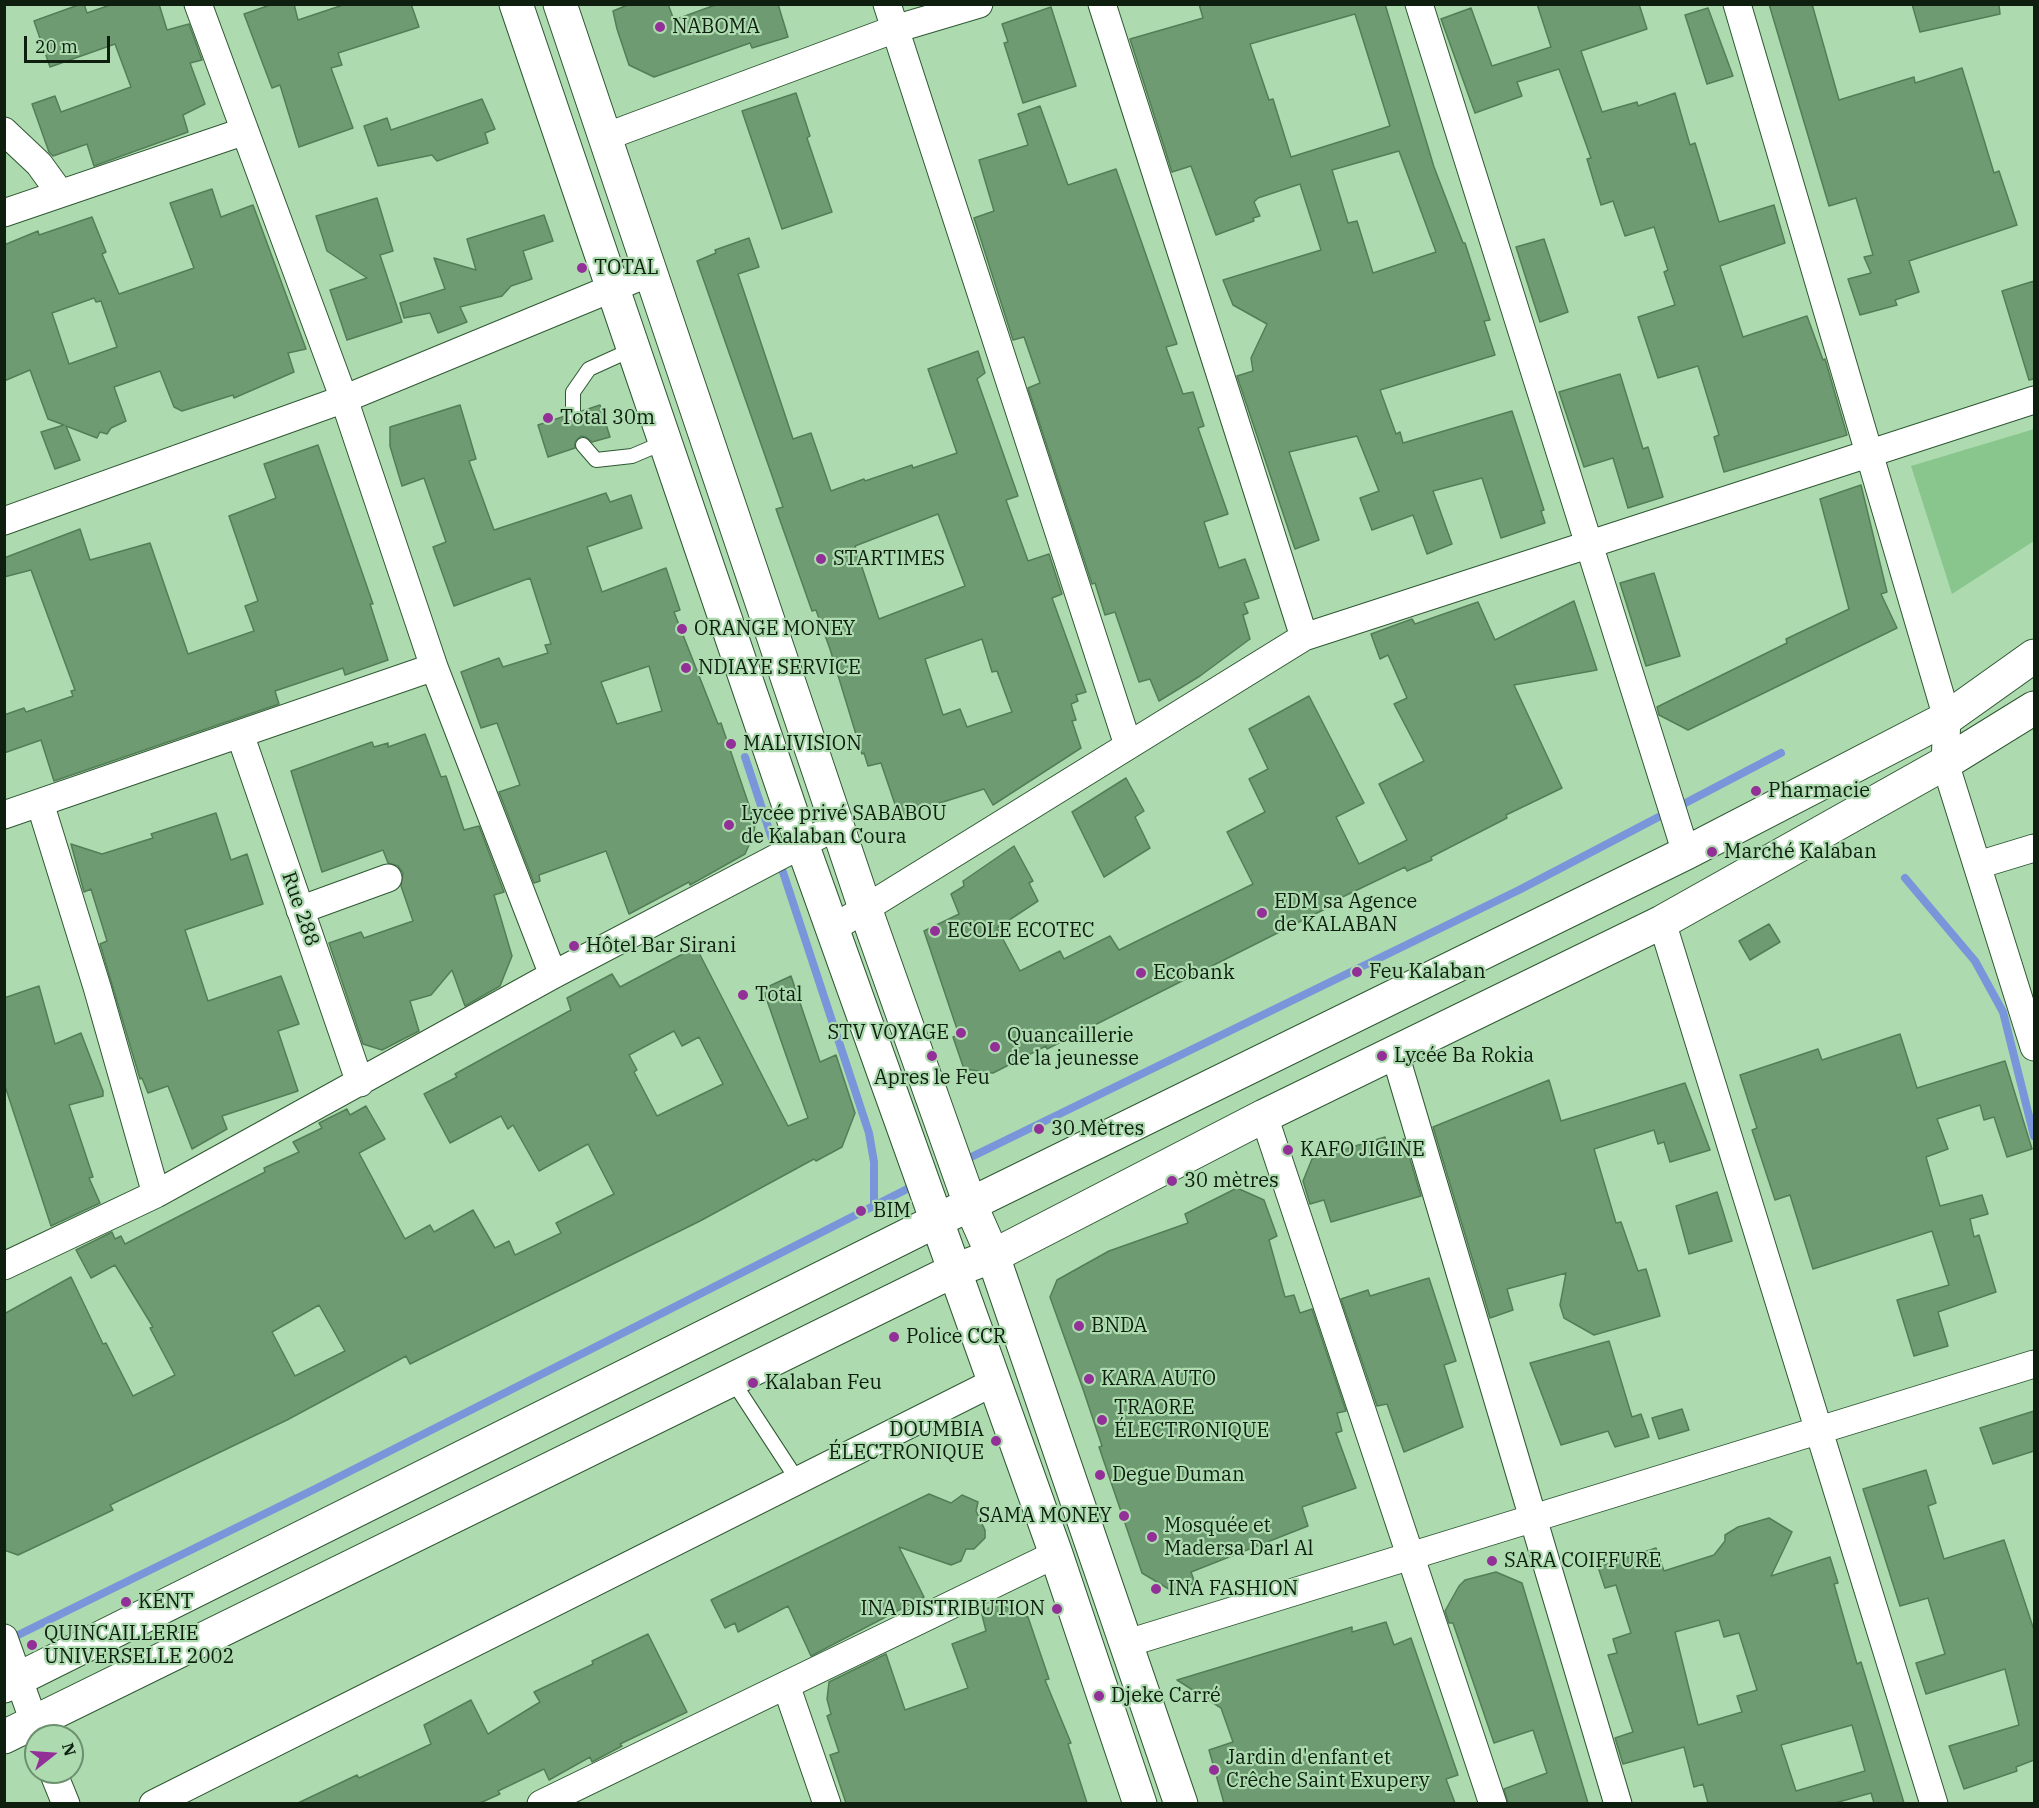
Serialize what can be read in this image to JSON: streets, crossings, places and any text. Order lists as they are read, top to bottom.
{
  "streets": {
    "street": ["Rue 288"]
  },
  "places": [
    "NABOMA",
    "TOTAL",
    "Total 30m",
    "STARTIMES",
    "ORANGE MONEY",
    "NDIAYE SERVICE",
    "MALIVISION",
    "Pharmacie",
    "Lycée privé SABABOU de Kalaban Coura",
    "Marché Kalaban",
    "EDM sa Agence de KALABAN",
    "ECOLE ECOTEC",
    "Hôtel Bar Sirani",
    "Feu Kalaban",
    "Ecobank",
    "Total",
    "STV VOYAGE",
    "Quancaillerie de la jeunesse",
    "Apres le Feu",
    "Lycée Ba Rokia",
    "30 Mètres",
    "KAFO JIGINE",
    "30 mètres",
    "BIM",
    "BNDA",
    "Police CCR",
    "KARA AUTO",
    "Kalaban Feu",
    "TRAORE ÉLECTRONIQUE",
    "DOUMBIA ÉLECTRONIQUE",
    "Degue Duman",
    "SAMA MONEY",
    "Mosquée et Madersa Darl Al",
    "SARA COIFFURE",
    "INA FASHION",
    "KENT",
    "INA DISTRIBUTION",
    "QUINCAILLERIE UNIVERSELLE 2002",
    "Djeke Carré",
    "Jardin d'enfant et Crêche Saint Exupery"
  ],
  "scale_bar": "20 m",
  "north": "right"
}
